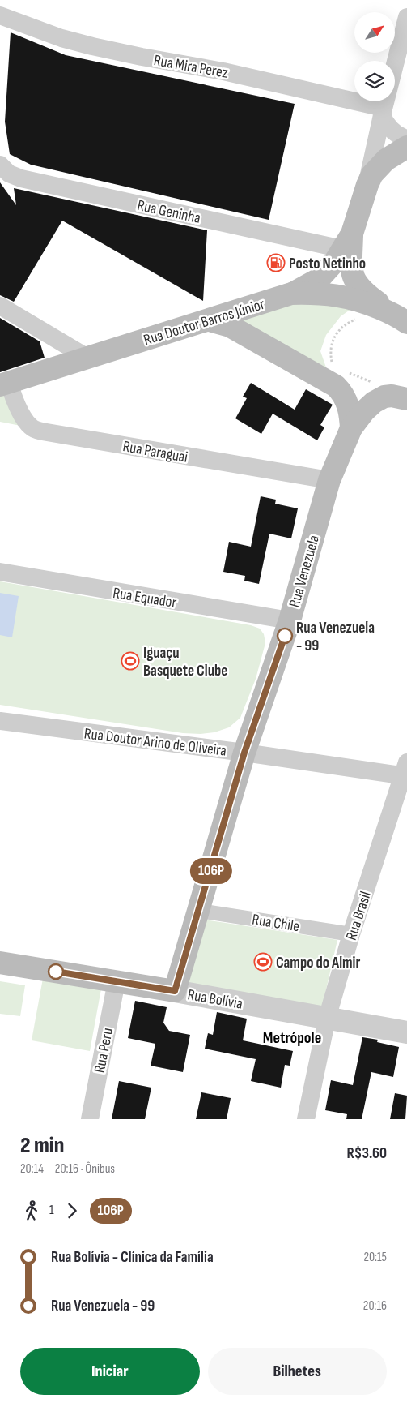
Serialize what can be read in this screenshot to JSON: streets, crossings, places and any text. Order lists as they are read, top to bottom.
{
  "streets": {
    "main road": ["Rua Doutor Barros Júnior", "Rua Venezuela", "Rua Bolívia"],
    "street": [
      "Rua Mira Perez",
      "Rua Geninha",
      "Rua Paraguai",
      "Rua Equador",
      "Rua Doutor Arino de Oliveira",
      "Rua Brasil",
      "Rua Chile",
      "Rua Peru"
    ]
  },
  "crossings": [
    ["Rua Doutor Barros Júnior", "Rua Paraguai"],
    ["Rua Paraguai", "Rua Venezuela"],
    ["Rua Venezuela", "Rua Equador"],
    ["Rua Venezuela", "Rua Doutor Arino de Oliveira"],
    ["Rua Venezuela", "Rua Chile"],
    ["Rua Venezuela", "Rua Bolívia"],
    ["Rua Doutor Arino de Oliveira", "Rua Brasil"],
    ["Rua Brasil", "Rua Chile"],
    ["Rua Brasil", "Rua Bolívia"],
    ["Rua Bolívia", "Rua Peru"]
  ],
  "districts": ["Metrópole"],
  "places": {
    "fuel station": ["Posto Netinho"],
    "other": ["Rua Venezuela - 99"],
    "sports": ["Iguaçu Basquete Clube", "Campo do Almir"]
  },
  "lines": ["bus line 106P"],
  "north": "top right",
  "page": {
    "on_map": "106P",
    "heading": ["2 min", "20:14 – 20:16 · Ônibus", "R$3.60"],
    "legs": ["1", "106P"],
    "list": [
      {
        "name": "Rua Bolívia - Clínica da Família",
        "value": "20:15"
      },
      {
        "name": "Rua Venezuela - 99",
        "value": "20:16"
      }
    ],
    "buttons": ["Iniciar", "Bilhetes"]
  }
}
